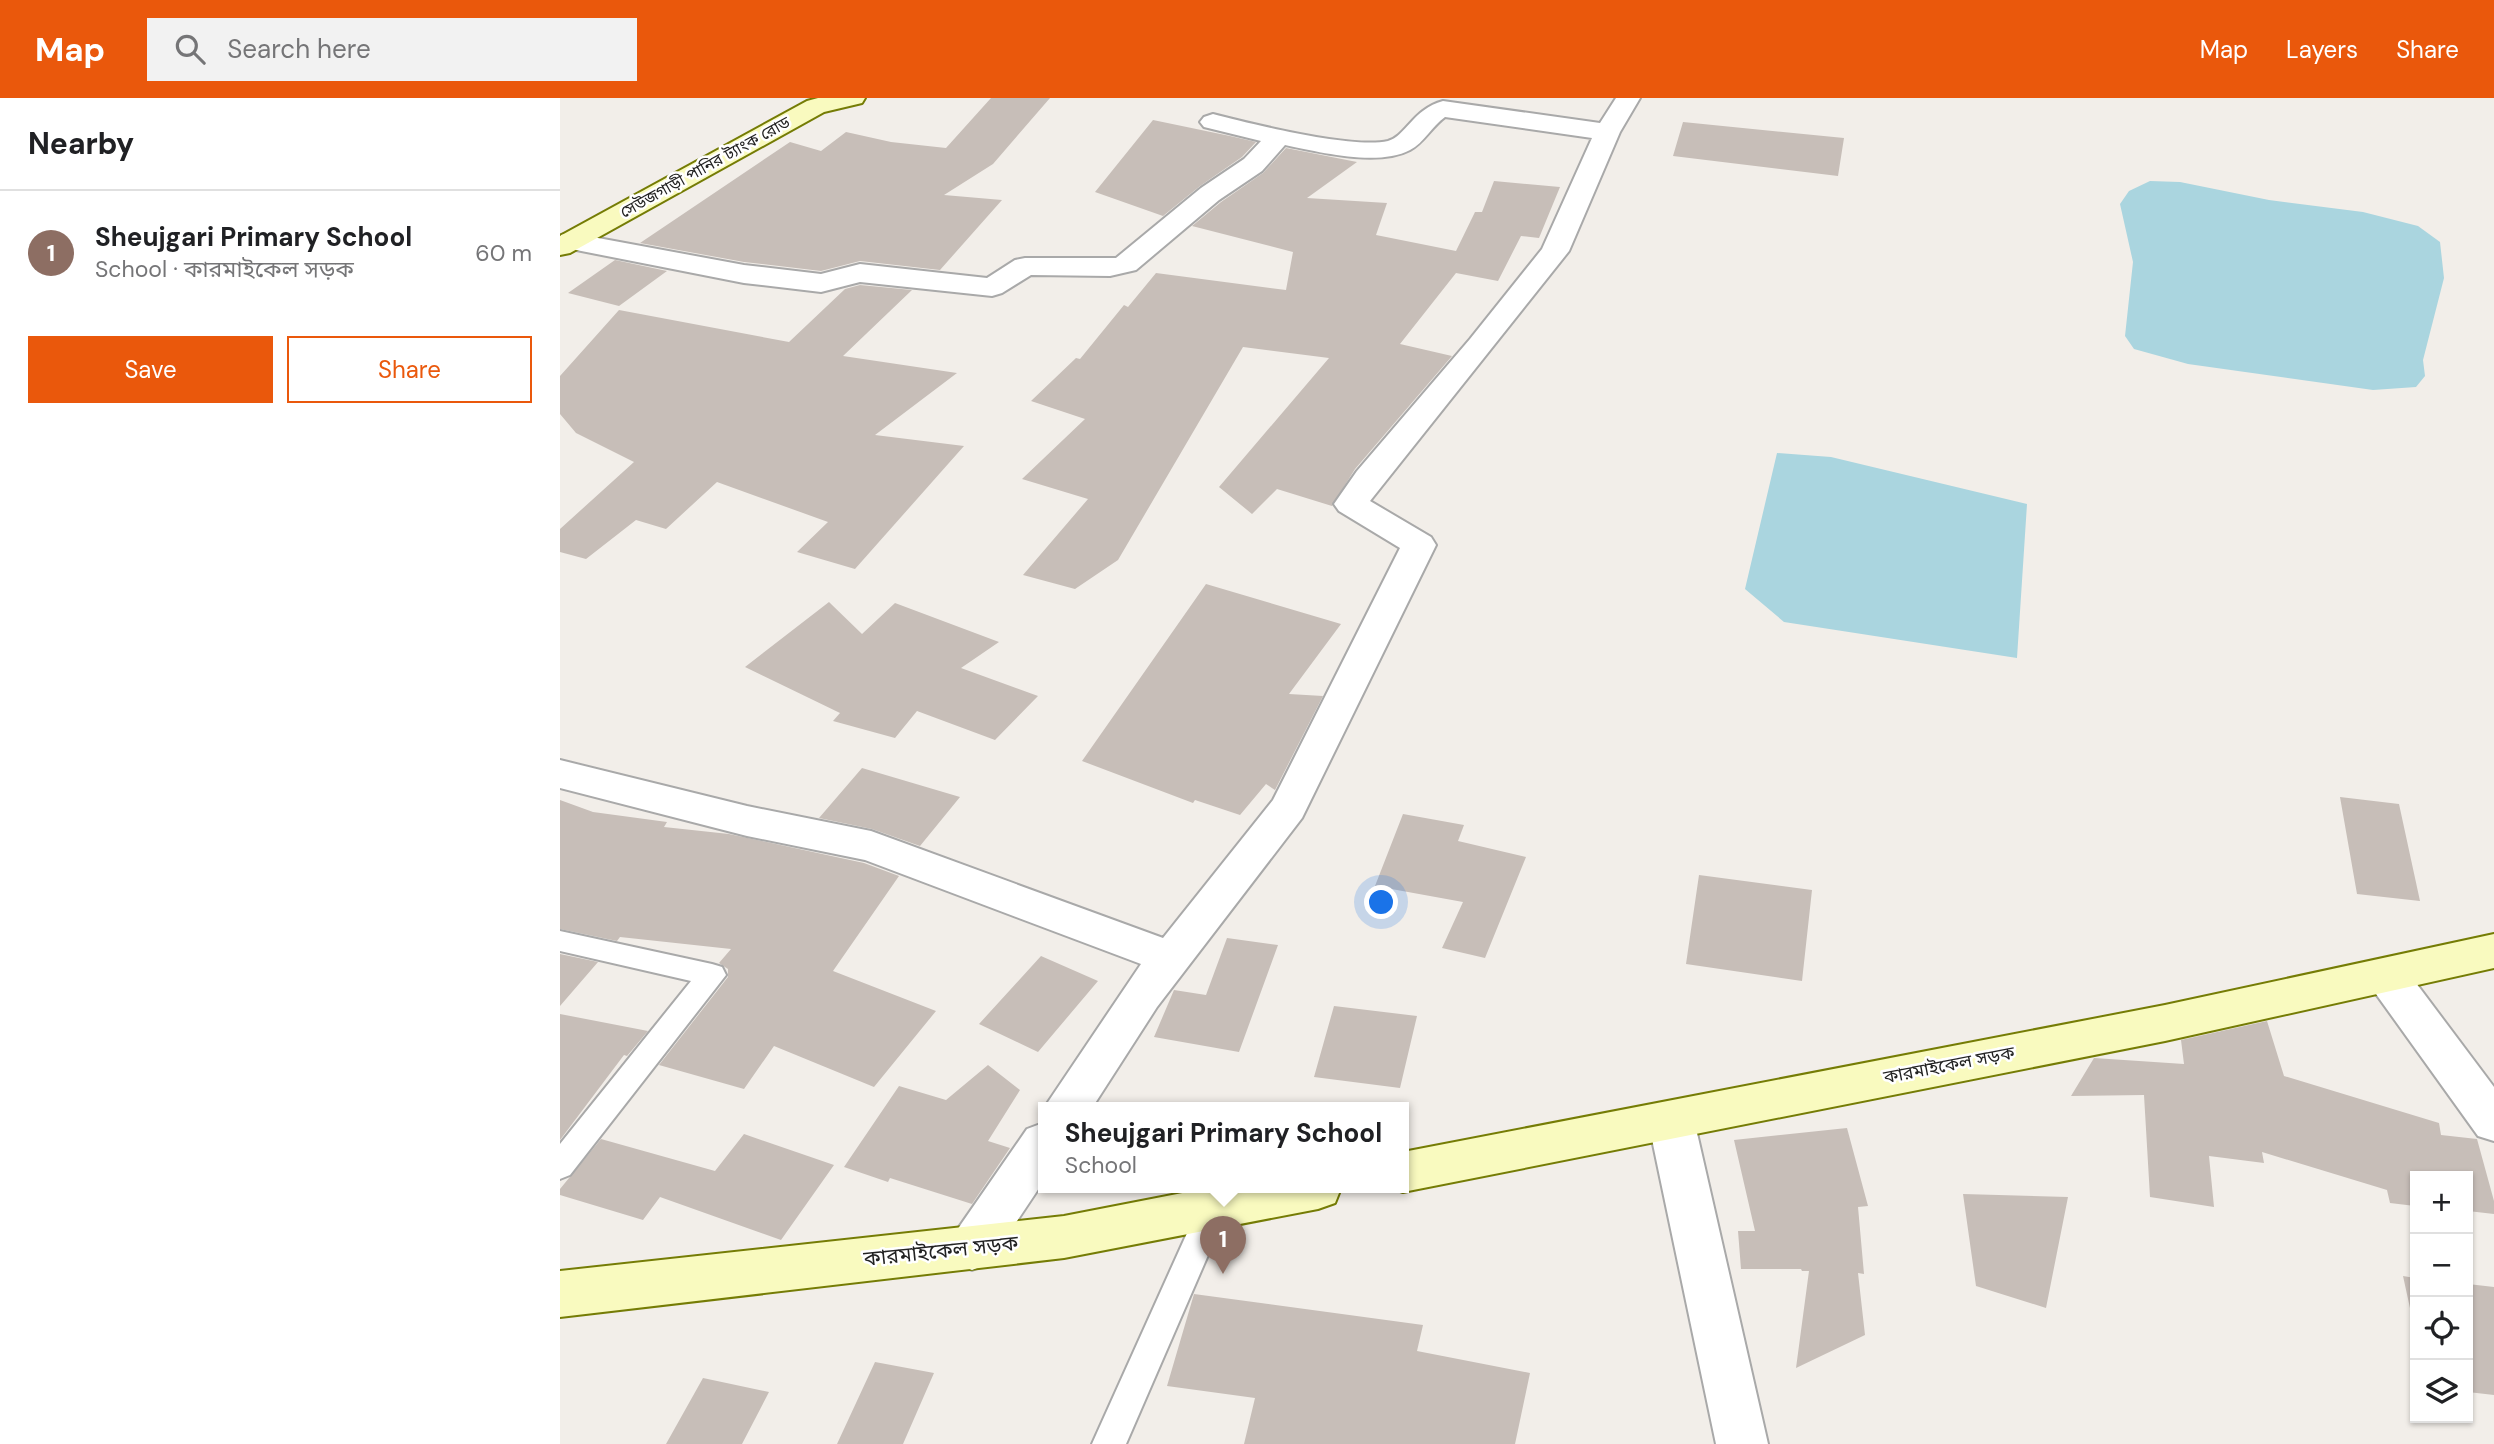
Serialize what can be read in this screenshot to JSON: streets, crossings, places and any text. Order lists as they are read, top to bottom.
{
  "streets": {
    "street": ["সেউজগাড়ী পানির ট্যাংক রোড", "কারমাইকেল সড়ক"]
  },
  "page": {
    "header": "Map",
    "search": "Search here",
    "nav": ["Map", "Layers", "Share"],
    "heading": "Nearby",
    "list": [
      {
        "mark": "1",
        "name": "Sheujgari Primary School",
        "note": "School · কারমাইকেল সড়ক",
        "value": "60 m"
      }
    ],
    "buttons": ["Save", "Share"],
    "popup": ["Sheujgari Primary School", "School"],
    "map_buttons": ["+", "−"],
    "pins": "1"
  }
}
